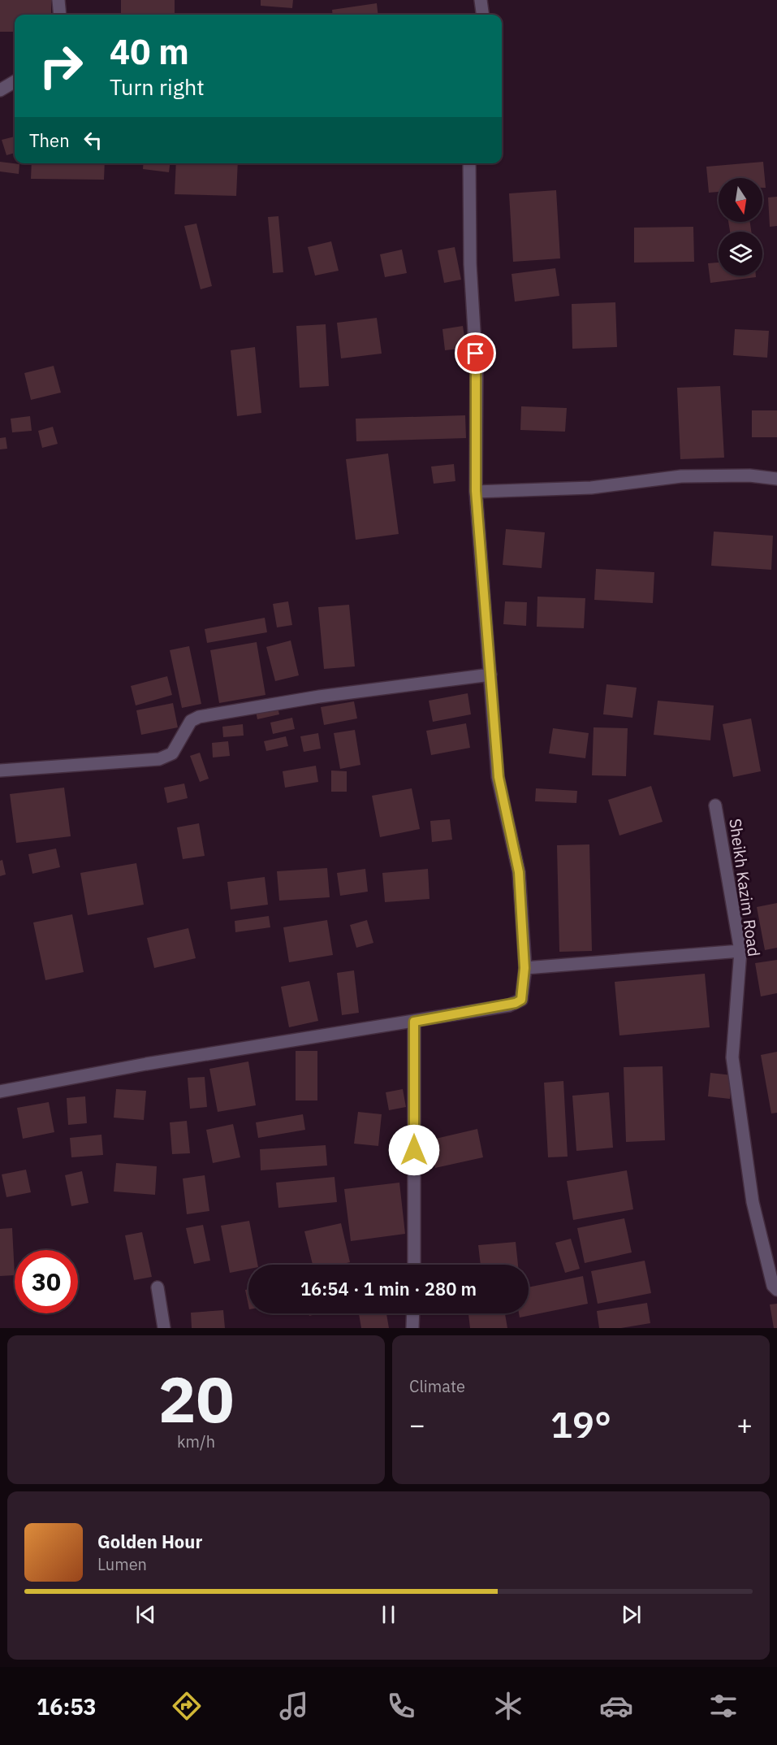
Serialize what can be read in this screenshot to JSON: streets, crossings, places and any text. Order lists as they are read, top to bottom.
{
  "streets": {
    "street": ["Sheikh Kazim Road"]
  },
  "north": "bottom",
  "page": {
    "turn": ["40 m", "Turn right"],
    "then": "Then",
    "limit": "30",
    "trip": "16:54 · 1 min · 280 m",
    "tile": [
      ["20", "km/h"],
      "Climate"
    ],
    "heat": ["−", "19°", "+"],
    "song": ["Golden Hour", "Lumen"],
    "tabs": "16:53"
  }
}
